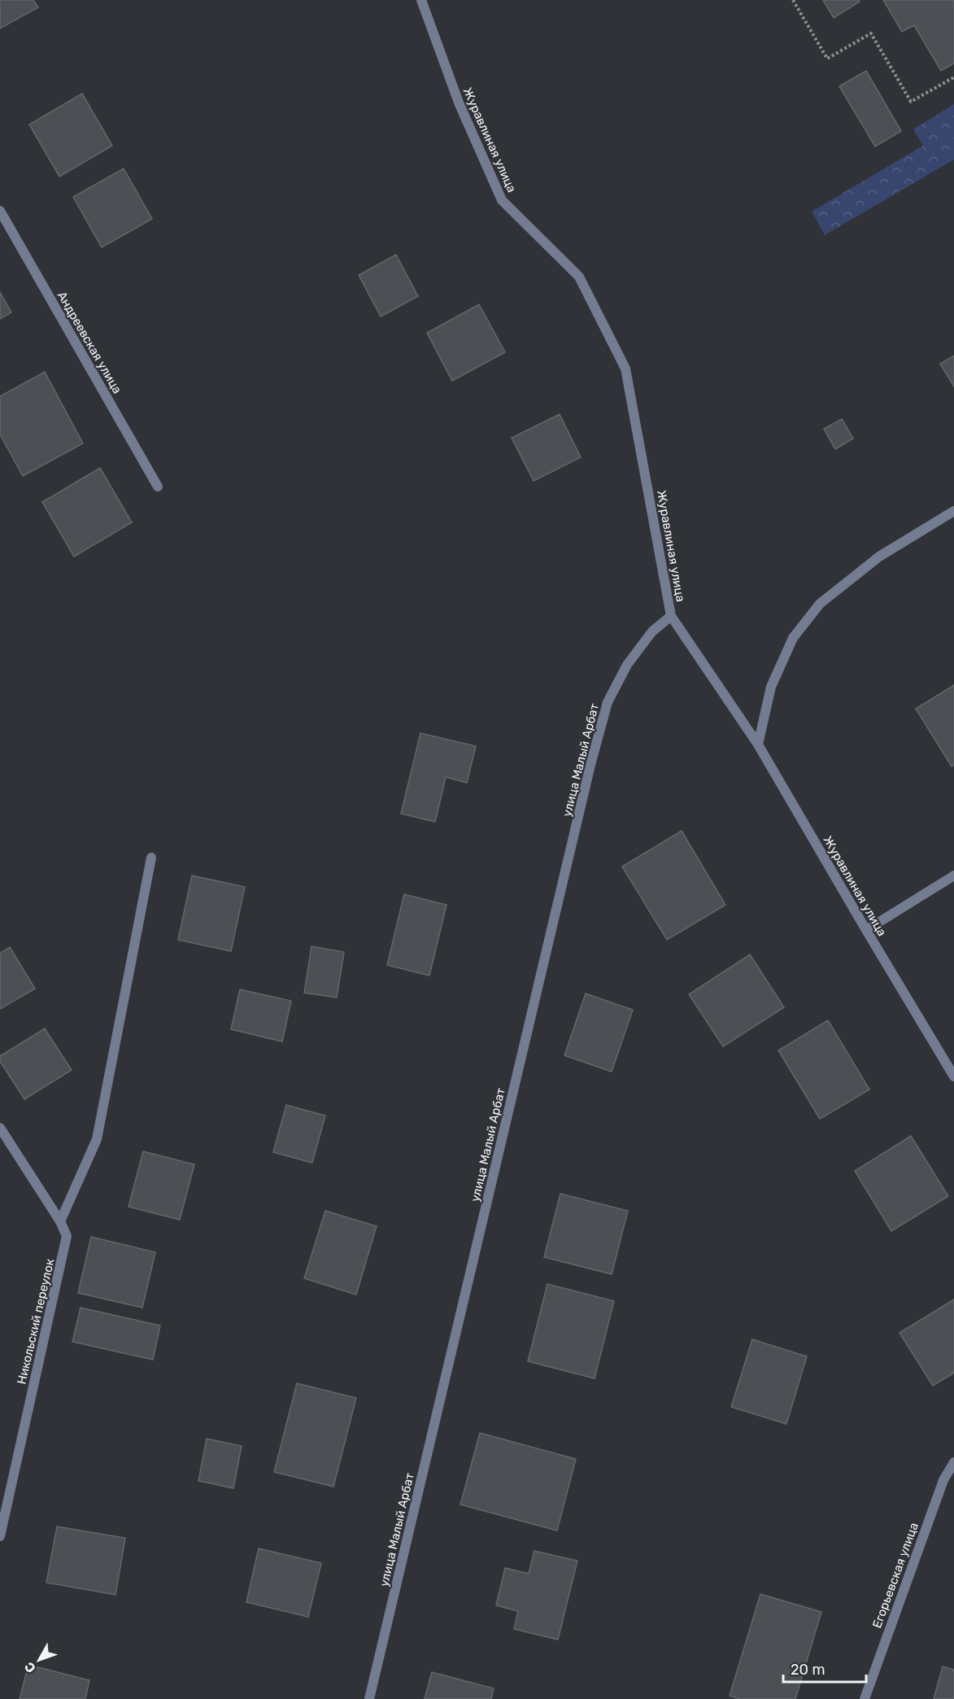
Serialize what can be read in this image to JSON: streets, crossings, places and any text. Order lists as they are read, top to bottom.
{
  "streets": {
    "street": [
      "Журавлиная улица",
      "Андреевская улица",
      "улица Малый Арбат",
      "Никольский переулок",
      "Егорьевская улица"
    ]
  },
  "crossings": [
    ["Журавлиная улица", "улица Малый Арбат"]
  ],
  "scale_bar": "20 m",
  "north": "bottom left"
}
